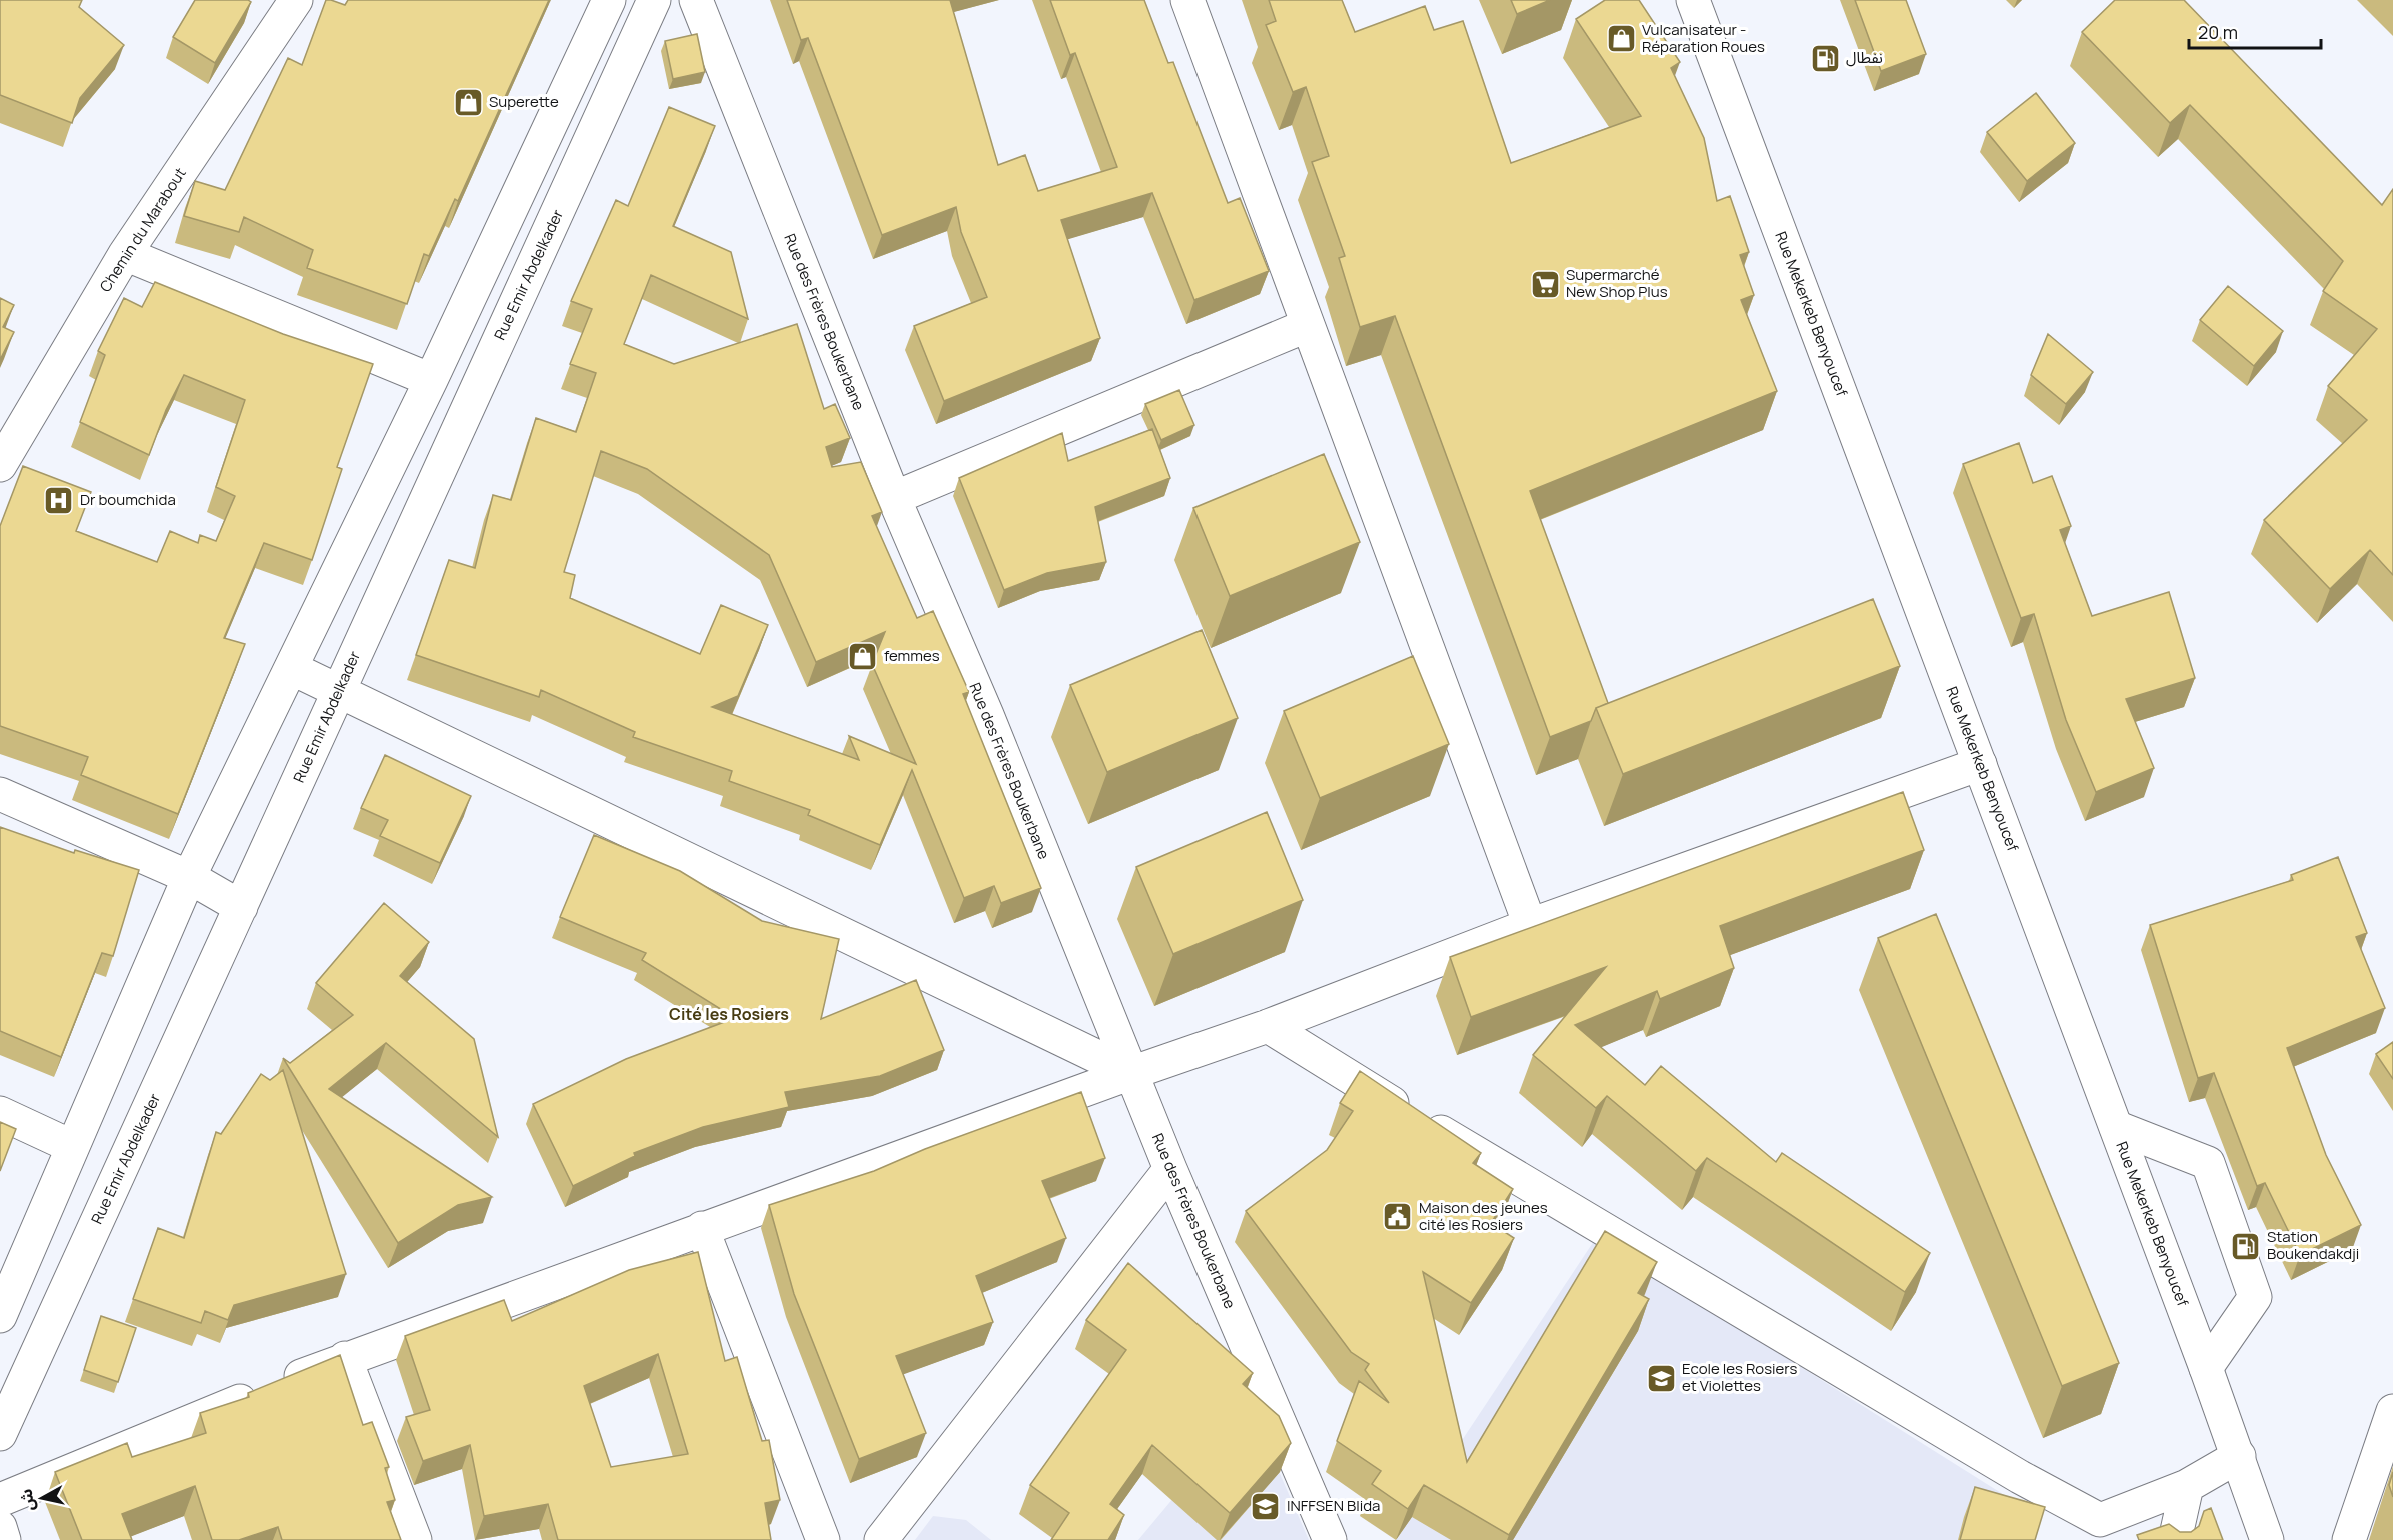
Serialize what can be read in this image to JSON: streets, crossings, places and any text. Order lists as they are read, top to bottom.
{
  "streets": {
    "street": [
      "Chemin du Marabout",
      "Rue Emir Abdelkader",
      "Rue Mekerkeb Benyoucef",
      "Rue des Frères Boukerbane"
    ]
  },
  "districts": ["Cité les Rosiers"],
  "places": {
    "shop": ["Vulcanisateur - Réparation Roues", "Superette", "femmes"],
    "fuel station": ["نفطال", "Station Boukendakdji"],
    "supermarket": ["Supermarché New Shop Plus"],
    "hospital": ["Dr boumchida"],
    "public building": ["Maison des jeunes cité les Rosiers"],
    "school or university": ["Ecole les Rosiers et Violettes", "INFFSEN Blida"]
  },
  "scale_bar": "20 m",
  "north": "left"
}
